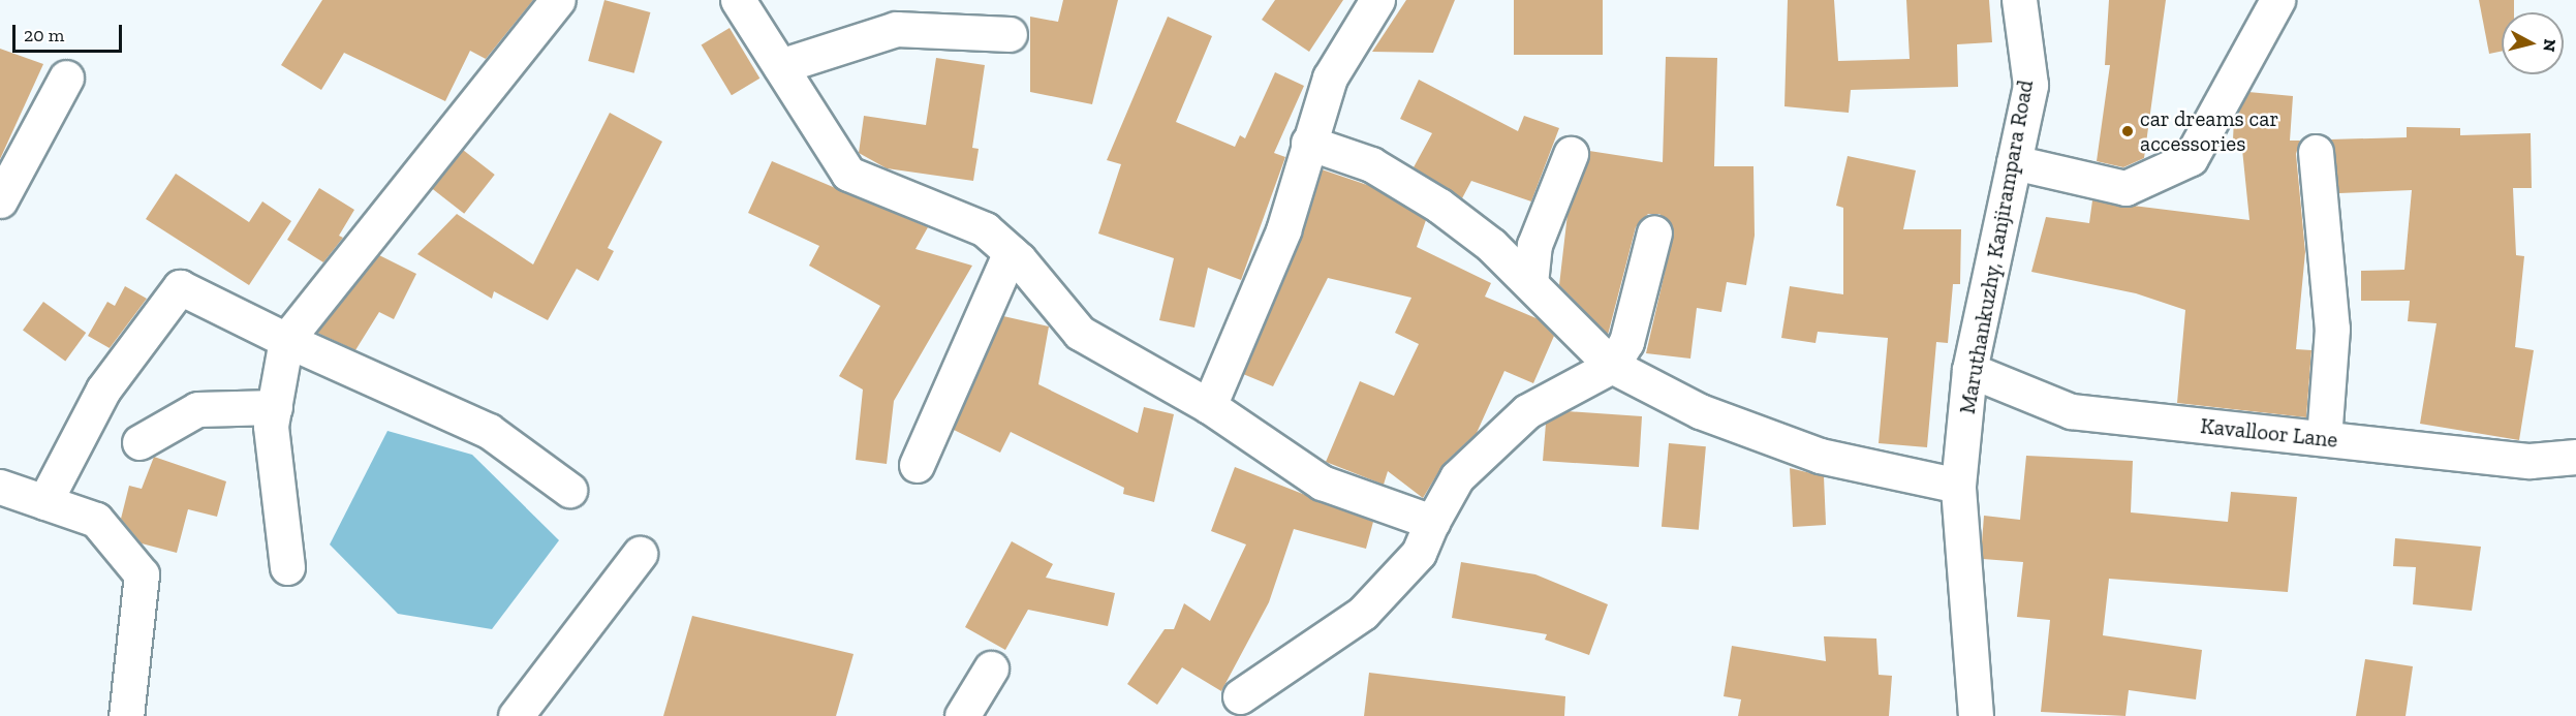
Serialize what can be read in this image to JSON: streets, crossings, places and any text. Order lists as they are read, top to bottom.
{
  "streets": {
    "street": ["Maruthankuzhy, Kanjirampara Road", "Kavalloor Lane"]
  },
  "crossings": [
    ["Maruthankuzhy, Kanjirampara Road", "Kavalloor Lane"]
  ],
  "places": ["car dreams car accessories"],
  "scale_bar": "20 m",
  "north": "right"
}
